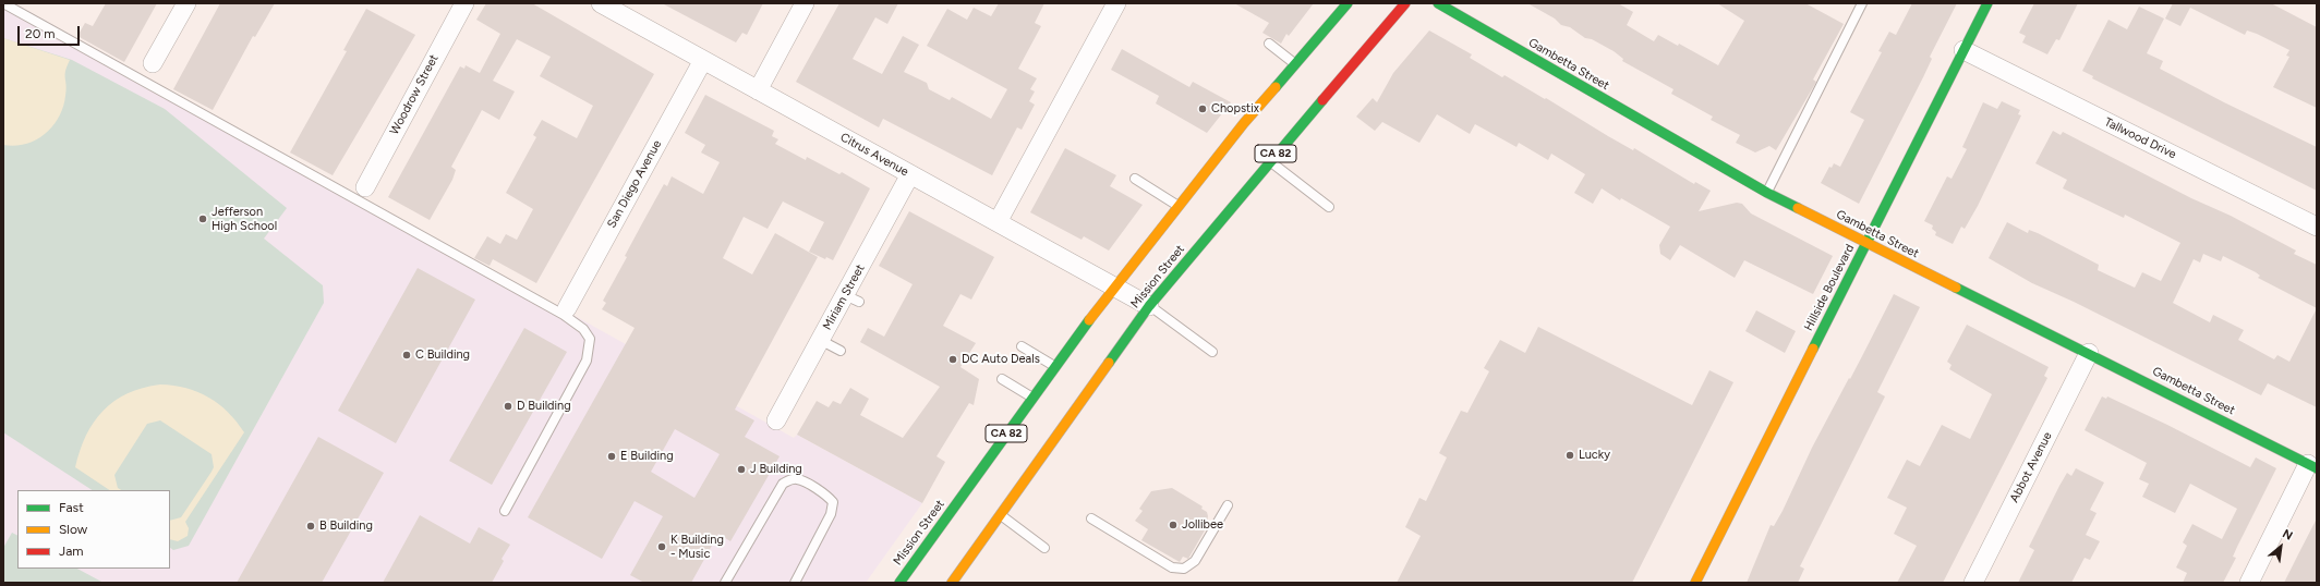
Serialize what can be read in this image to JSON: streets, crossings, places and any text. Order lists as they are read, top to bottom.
{
  "streets": {
    "main road": [
      "Gambetta Street",
      "CA 82",
      "Mission Street",
      "Hillside Boulevard"
    ],
    "street": [
      "Woodrow Street",
      "Tallwood Drive",
      "Citrus Avenue",
      "San Diego Avenue",
      "Miriam Street",
      "Abbot Avenue"
    ]
  },
  "crossings": [
    ["Gambetta Street", "Hillside Boulevard"],
    ["Gambetta Street", "Abbot Avenue"],
    ["Tallwood Drive", "Hillside Boulevard"],
    ["Citrus Avenue", "San Diego Avenue"],
    ["Citrus Avenue", "Mission Street"],
    ["Citrus Avenue", "Miriam Street"]
  ],
  "places": [
    "Chopstix",
    "Jefferson High School",
    "C Building",
    "DC Auto Deals",
    "D Building",
    "Lucky",
    "E Building",
    "J Building",
    "Jollibee",
    "B Building",
    "K Building - Music"
  ],
  "legend": ["Fast", "Slow", "Jam"],
  "scale_bar": "20 m",
  "north": "top right"
}
